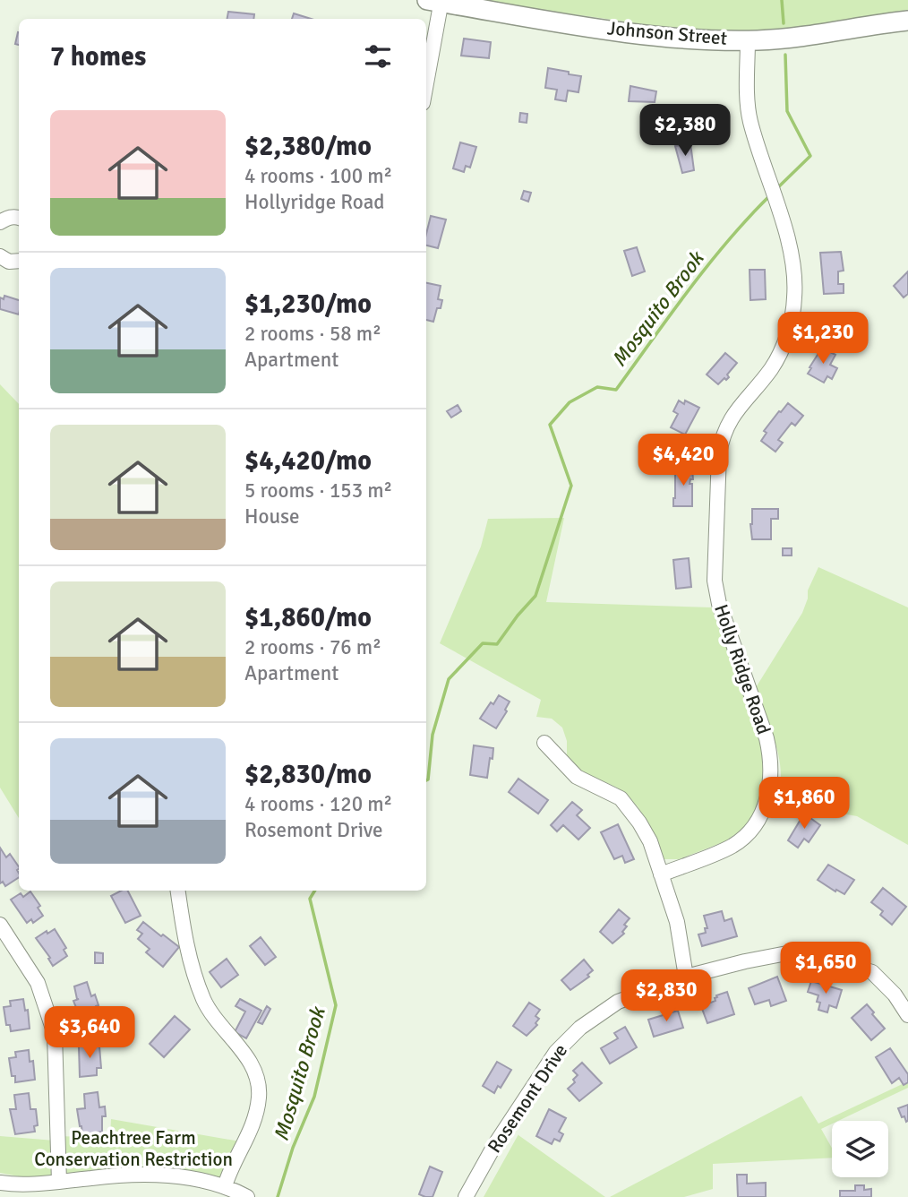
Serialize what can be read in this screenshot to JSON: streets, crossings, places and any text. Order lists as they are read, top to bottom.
{
  "streets": {
    "street": ["Johnson Street", "Holly Ridge Road", "Rosemont Drive"]
  },
  "crossings": [
    ["Johnson Street", "Holly Ridge Road"]
  ],
  "water": ["Mosquito Brook"],
  "parks": ["Peachtree Farm Conservation Restriction"],
  "page": {
    "heading": "7 homes",
    "list": [
      {
        "name": "$2,380/mo",
        "note": "4 rooms · 100 m² · Hollyridge Road"
      },
      {
        "name": "$1,230/mo",
        "note": "2 rooms · 58 m² · Apartment"
      },
      {
        "name": "$4,420/mo",
        "note": "5 rooms · 153 m² · House"
      },
      {
        "name": "$1,860/mo",
        "note": "2 rooms · 76 m² · Apartment"
      },
      {
        "name": "$2,830/mo",
        "note": "4 rooms · 120 m² · Rosemont Drive"
      }
    ],
    "price": [
      "$2,380",
      "$1,230",
      "$4,420",
      "$1,860",
      "$1,650",
      "$2,830",
      "$3,640"
    ]
  }
}
